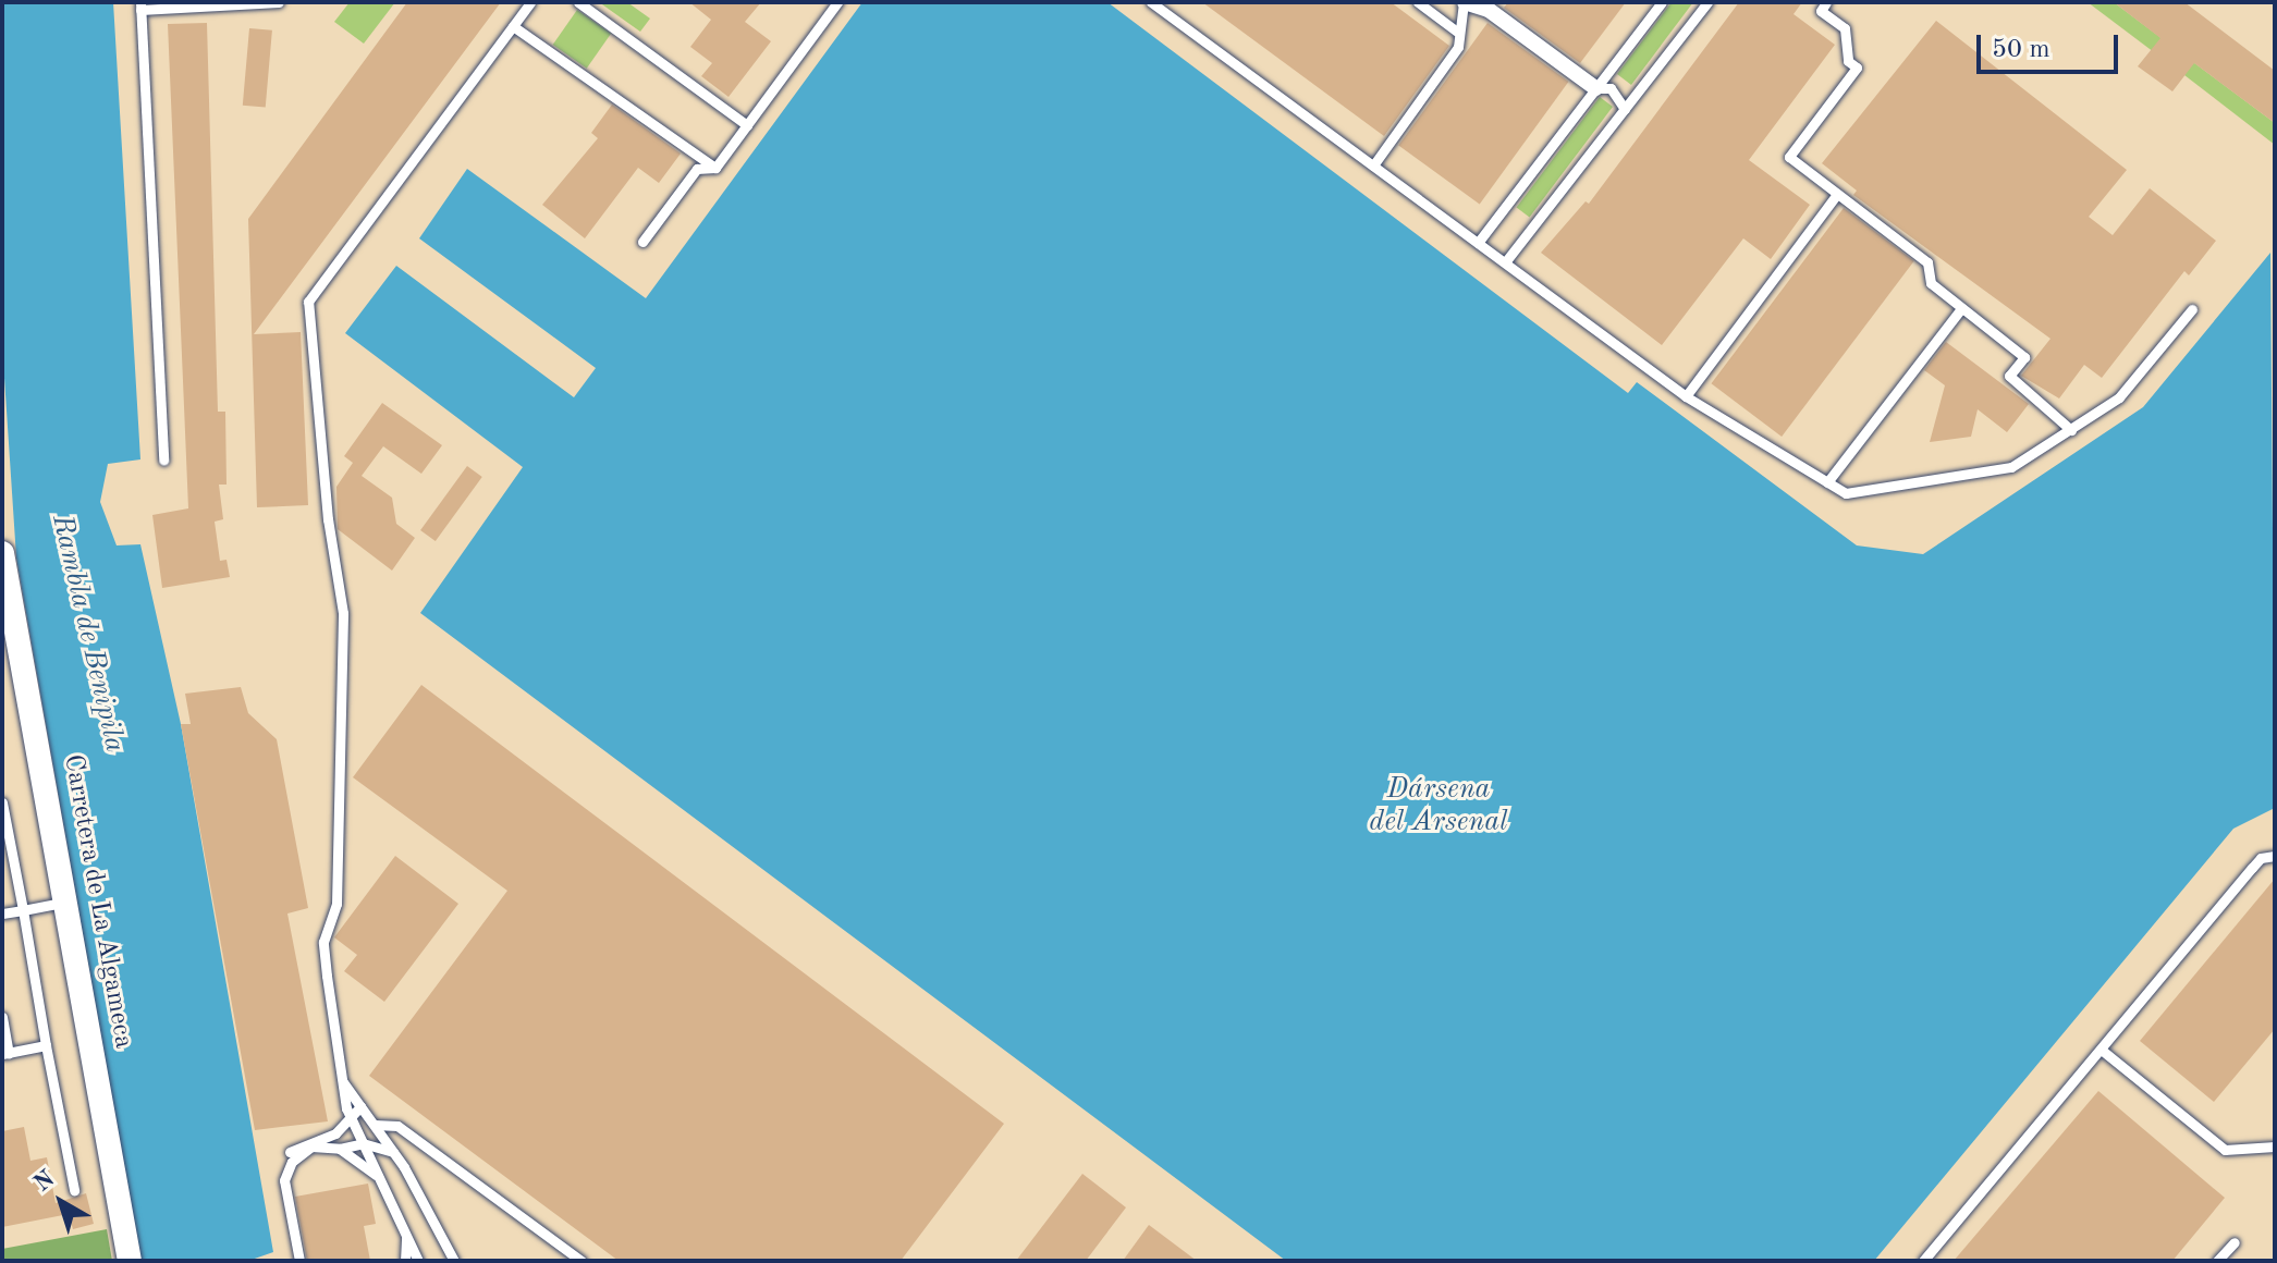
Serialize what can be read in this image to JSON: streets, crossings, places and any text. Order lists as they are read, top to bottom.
{
  "streets": {
    "street": ["Carretera de La Algameca"]
  },
  "water": ["Rambla de Benipila", "Dársena del Arsenal"],
  "scale_bar": "50 m",
  "north": "top left"
}
